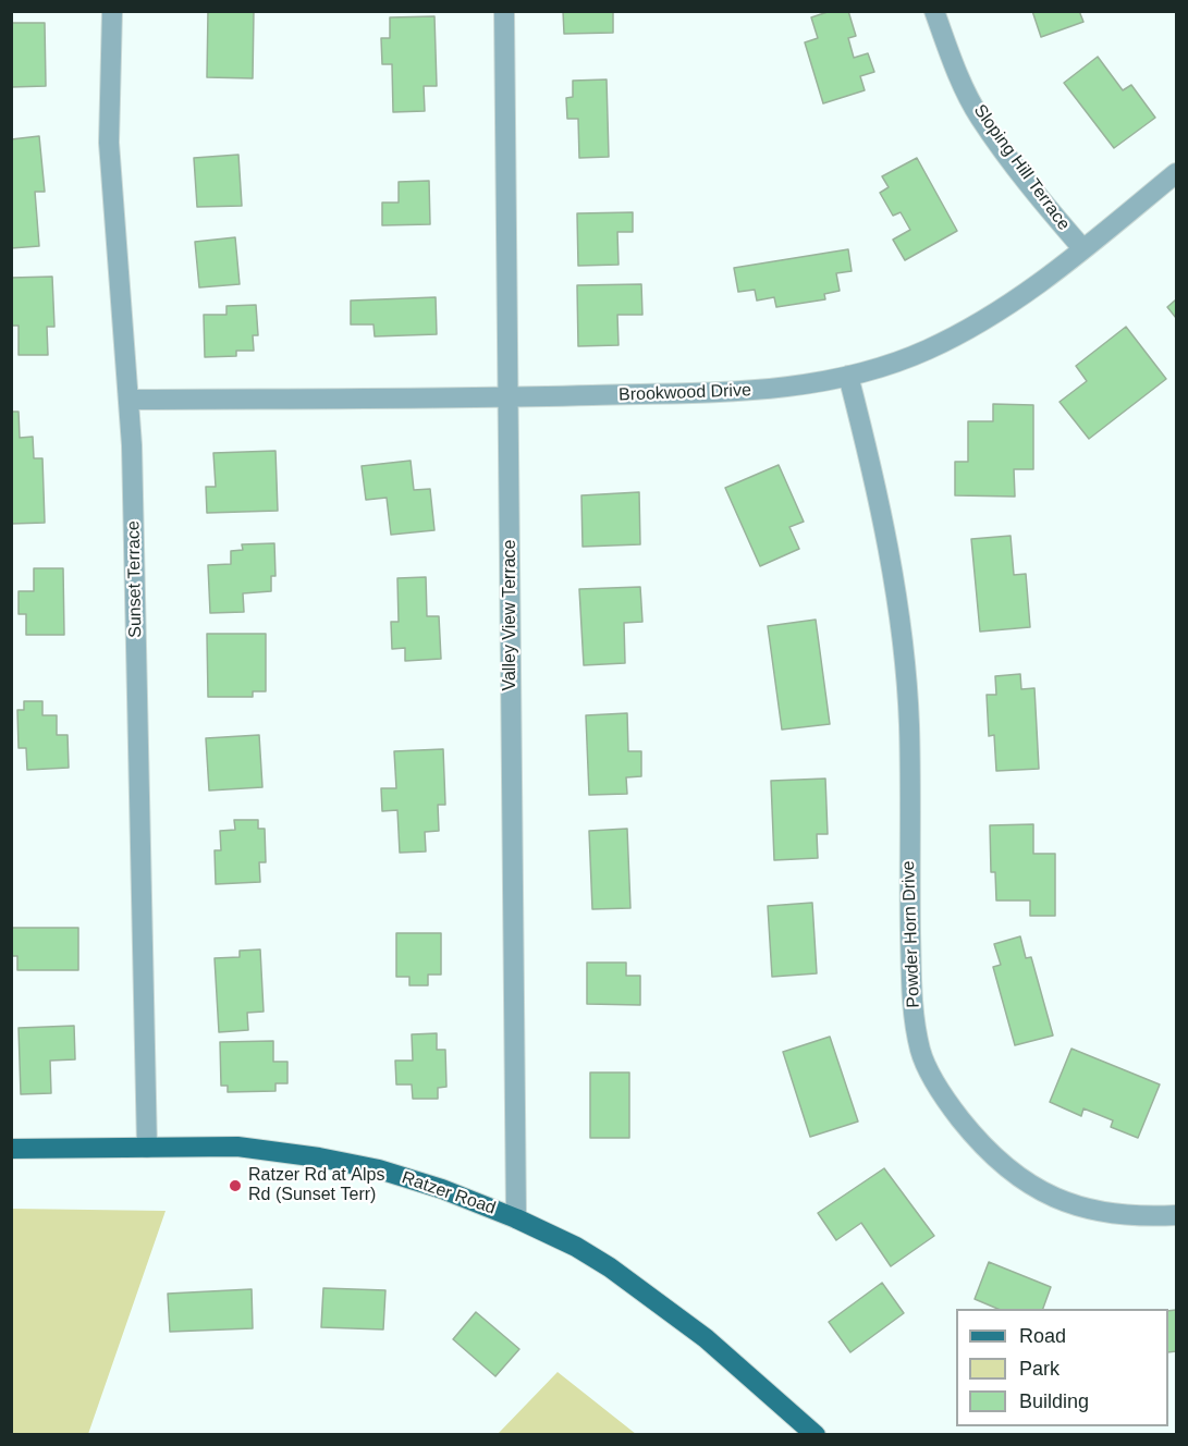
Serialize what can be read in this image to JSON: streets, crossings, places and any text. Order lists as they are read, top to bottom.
{
  "streets": {
    "main road": ["Ratzer Road"],
    "street": [
      "Sloping Hill Terrace",
      "Brookwood Drive",
      "Sunset Terrace",
      "Valley View Terrace",
      "Powder Horn Drive"
    ]
  },
  "crossings": [
    ["Sloping Hill Terrace", "Brookwood Drive"],
    ["Brookwood Drive", "Sunset Terrace"],
    ["Brookwood Drive", "Valley View Terrace"],
    ["Brookwood Drive", "Powder Horn Drive"],
    ["Sunset Terrace", "Ratzer Road"],
    ["Valley View Terrace", "Ratzer Road"]
  ],
  "places": ["Ratzer Rd at Alps Rd (Sunset Terr)"],
  "legend": ["Road", "Park", "Building"]
}
